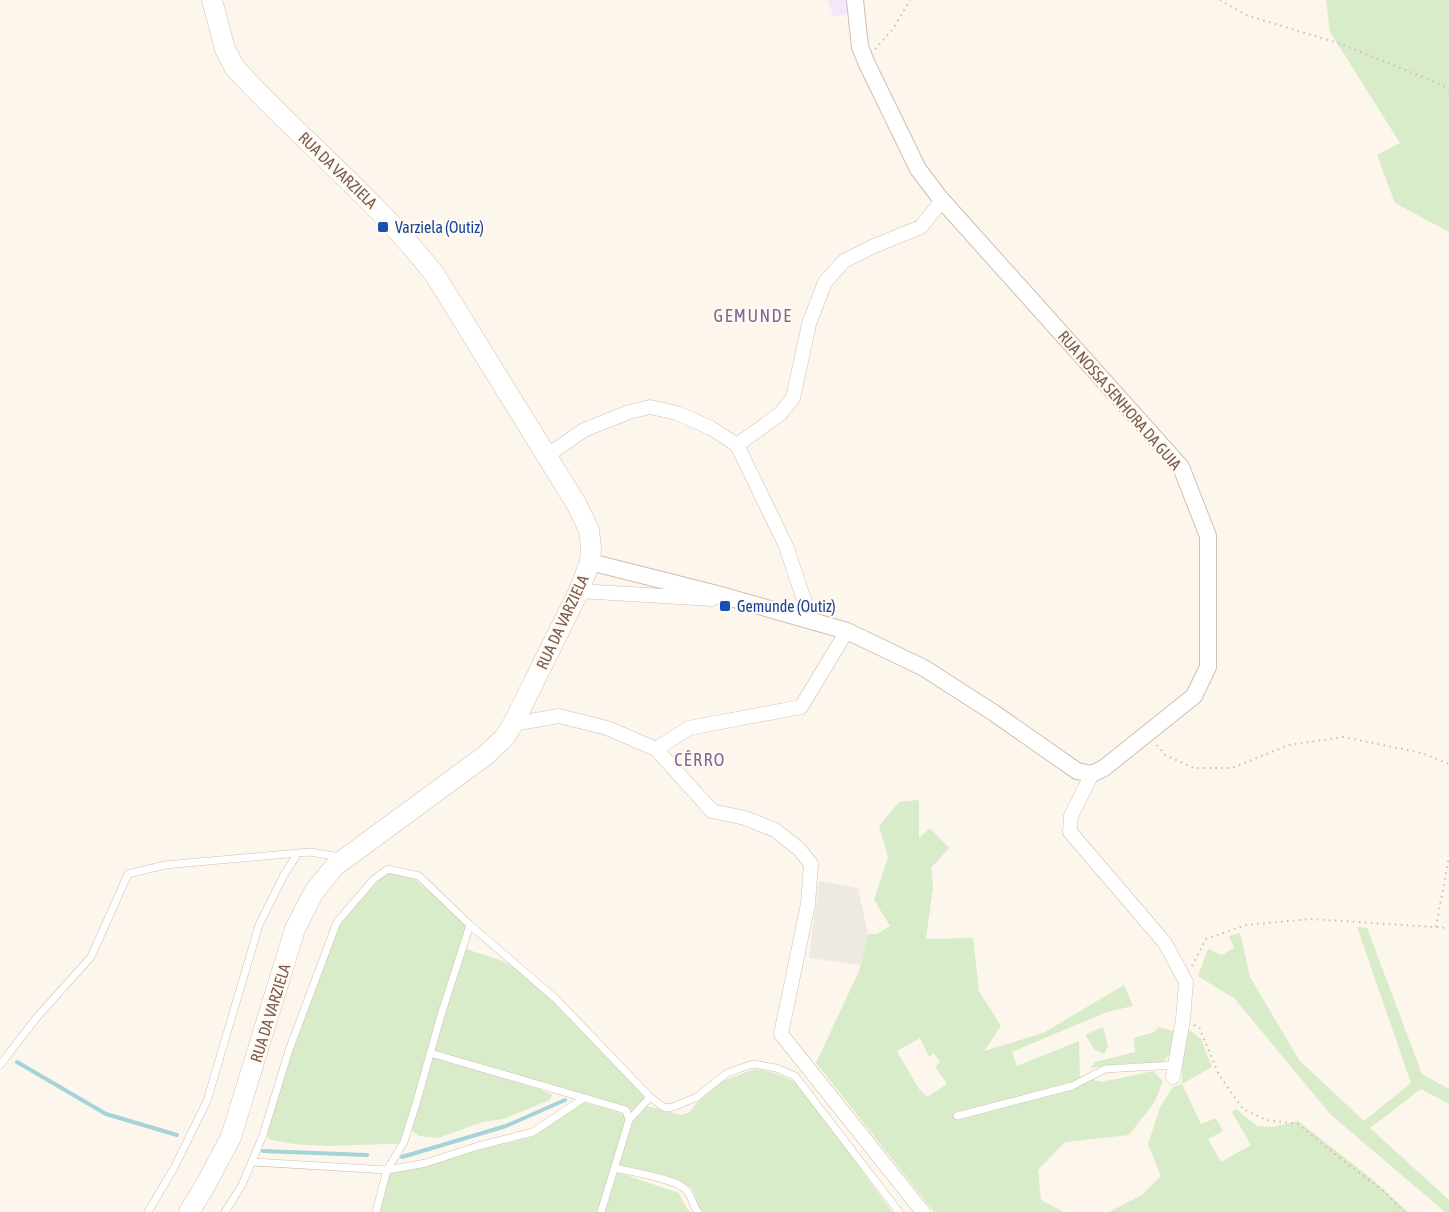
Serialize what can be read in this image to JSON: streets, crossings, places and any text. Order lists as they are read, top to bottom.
{
  "streets": {
    "main road": ["RUA DA VARZIELA"],
    "street": ["RUA NOSSA SENHORA DA GUIA"]
  },
  "districts": ["GEMUNDE", "CÊRRO"],
  "places": {
    "transit": ["Varziela (Outiz)", "Gemunde (Outiz)"]
  }
}
